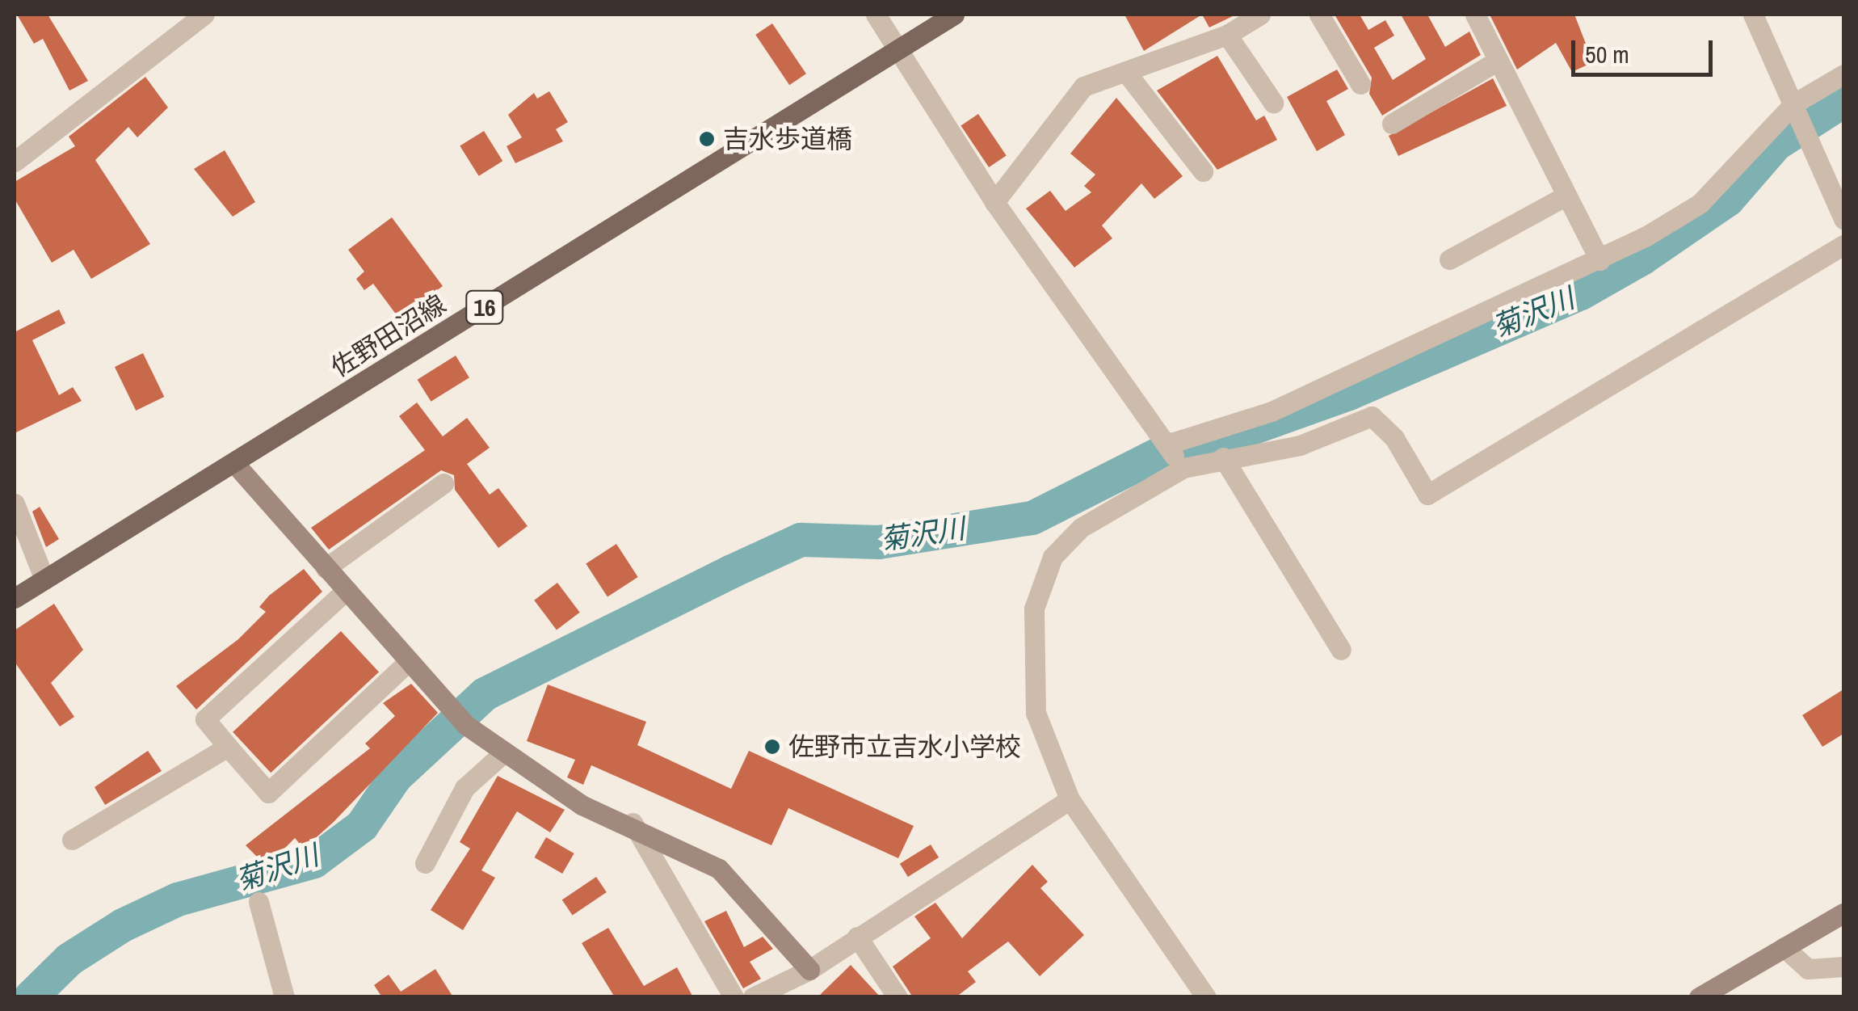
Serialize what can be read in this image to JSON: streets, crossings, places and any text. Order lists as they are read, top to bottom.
{
  "streets": {
    "main road": ["16", "佐野田沼線"]
  },
  "water": ["菊沢川"],
  "places": ["吉水歩道橋", "佐野市立吉水小学校"],
  "scale_bar": "50 m"
}
